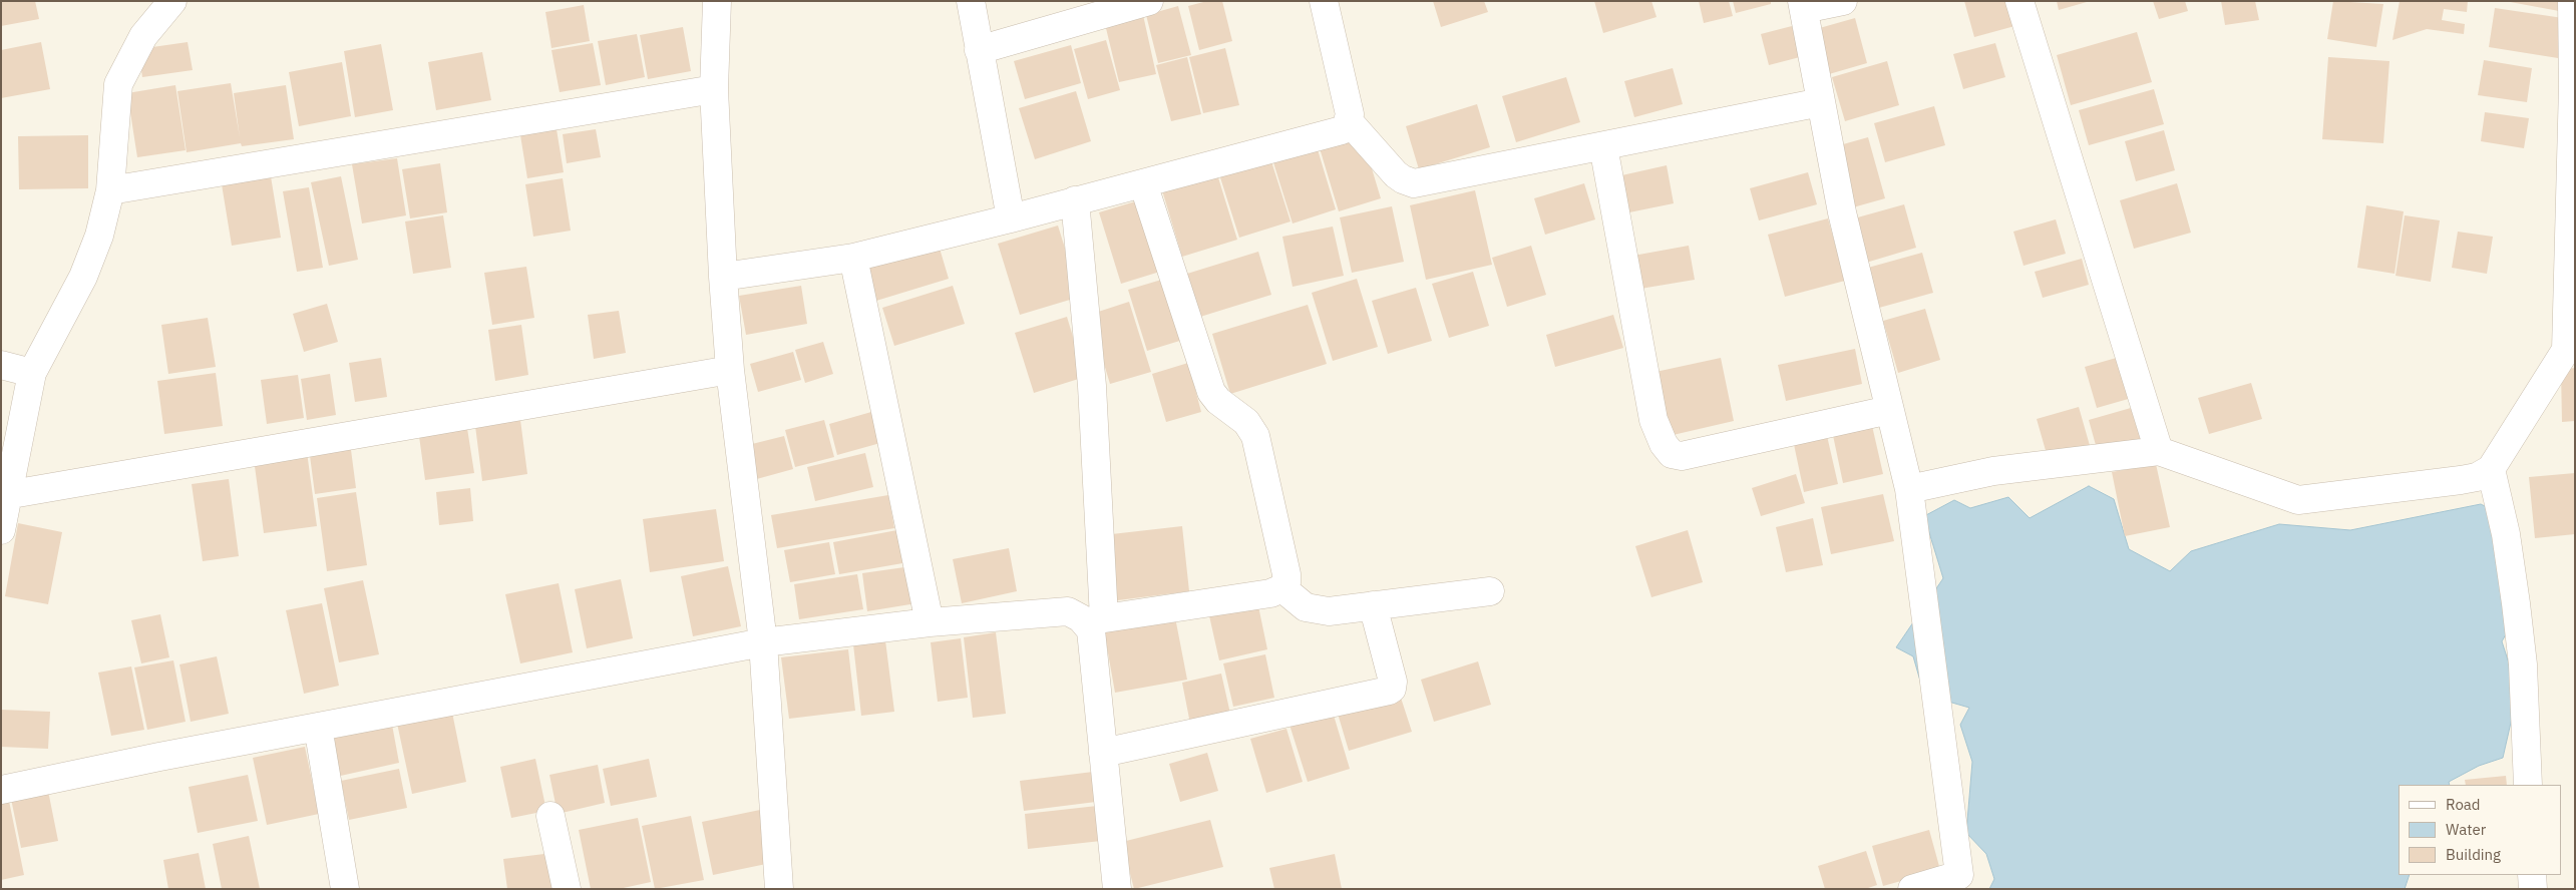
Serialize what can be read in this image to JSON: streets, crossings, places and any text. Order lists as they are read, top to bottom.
{
  "legend": ["Road", "Water", "Building"]
}
